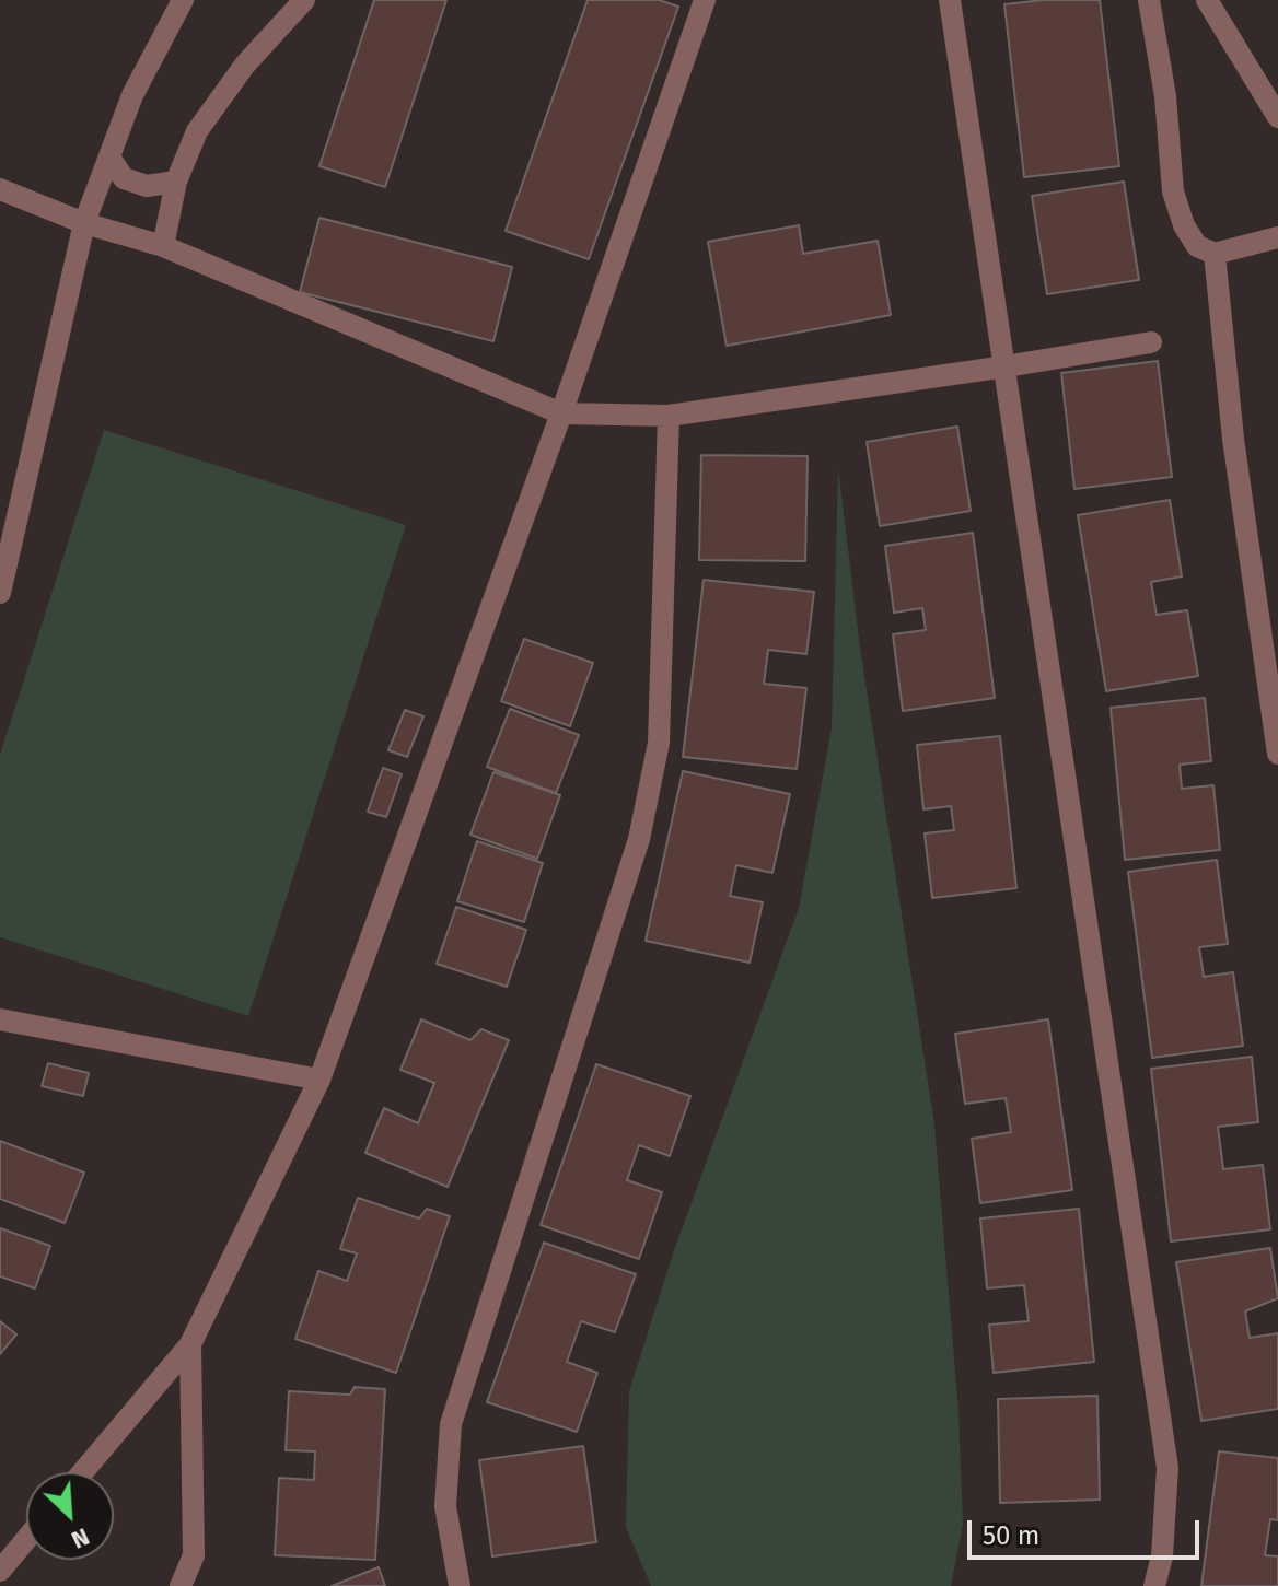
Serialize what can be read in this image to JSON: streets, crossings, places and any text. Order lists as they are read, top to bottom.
{
  "scale_bar": "50 m",
  "north": "bottom right"
}
